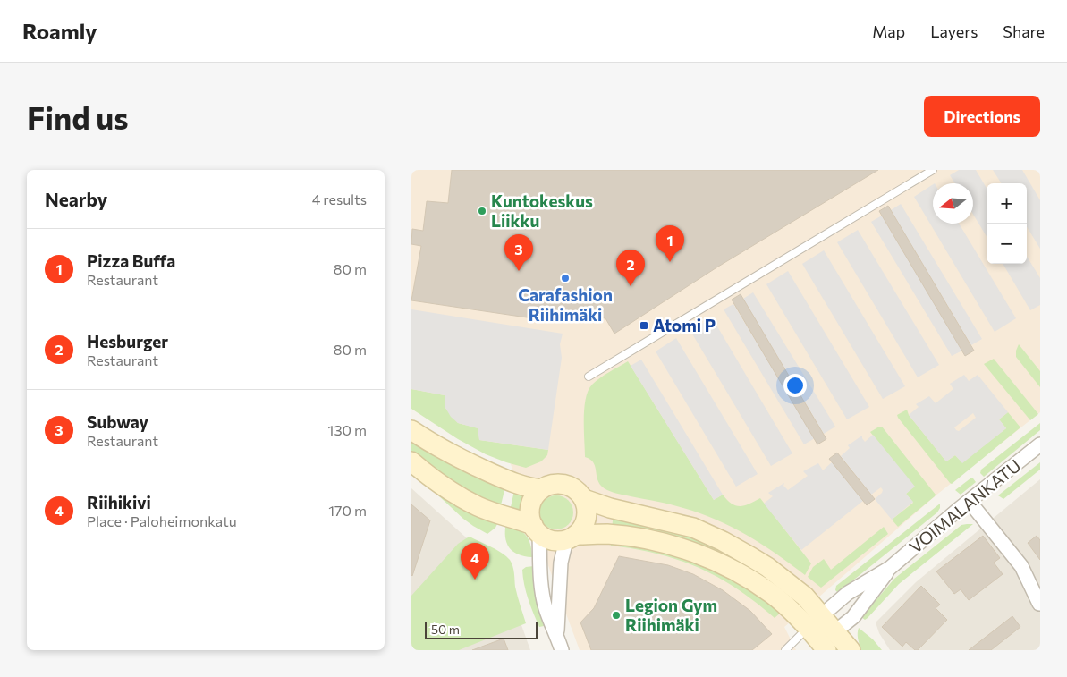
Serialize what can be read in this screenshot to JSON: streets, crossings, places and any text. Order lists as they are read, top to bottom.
{
  "streets": {
    "street": ["VOIMALANKATU"]
  },
  "places": {
    "other": ["Kuntokeskus Liikku", "Carafashion Riihimäki", "Legion Gym Riihimäki"],
    "transit": ["Atomi P"]
  },
  "scale_bar": "50 m",
  "north": "left",
  "page": {
    "header": "Roamly",
    "nav": ["Map", "Layers", "Share"],
    "buttons": "Directions",
    "title": "Find us",
    "heading": ["Nearby", "4 results"],
    "map_buttons": ["+", "−"],
    "pins": [
      "1",
      "3",
      "2",
      "4"
    ],
    "list": [
      {
        "mark": "1",
        "name": "Pizza Buffa",
        "note": "Restaurant",
        "value": "80 m"
      },
      {
        "mark": "2",
        "name": "Hesburger",
        "note": "Restaurant",
        "value": "80 m"
      },
      {
        "mark": "3",
        "name": "Subway",
        "note": "Restaurant",
        "value": "130 m"
      },
      {
        "mark": "4",
        "name": "Riihikivi",
        "note": "Place · Paloheimonkatu",
        "value": "170 m"
      }
    ],
    "scale": "50 m"
  }
}
